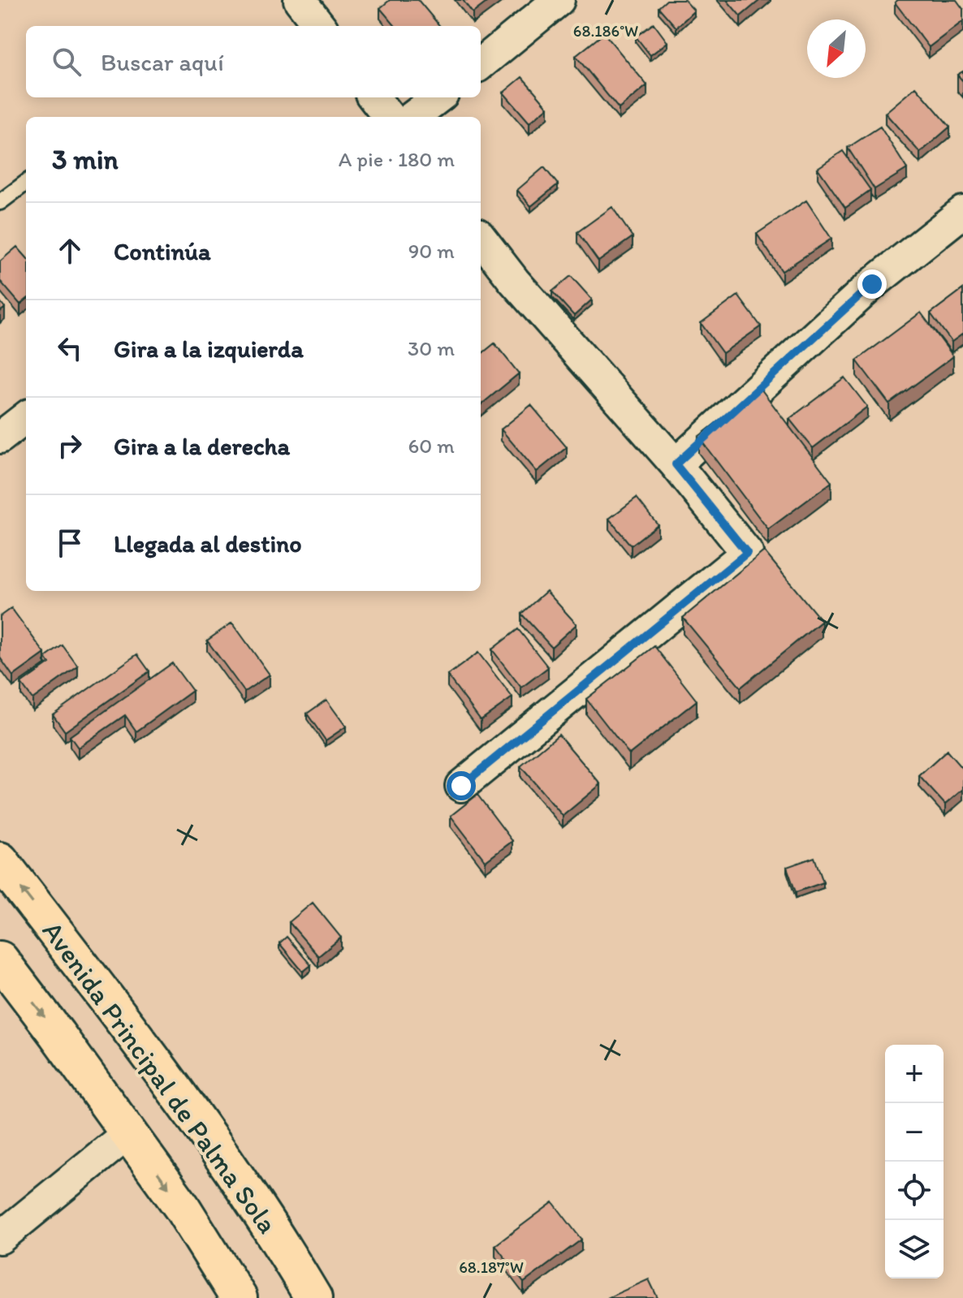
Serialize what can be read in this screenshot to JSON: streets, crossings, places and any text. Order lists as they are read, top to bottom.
{
  "streets": {
    "highway": ["Avenida Principal de Palma Sola"]
  },
  "north": "bottom left",
  "page": {
    "search": "Buscar aquí",
    "heading": ["3 min", "A pie · 180 m"],
    "list": [
      ["Continúa", "90 m"],
      ["Gira a la izquierda", "30 m"],
      ["Gira a la derecha", "60 m"],
      "Llegada al destino"
    ],
    "map_buttons": ["+", "−"]
  },
  "coordinates": ["68.186°W", "68.187°W"]
}
